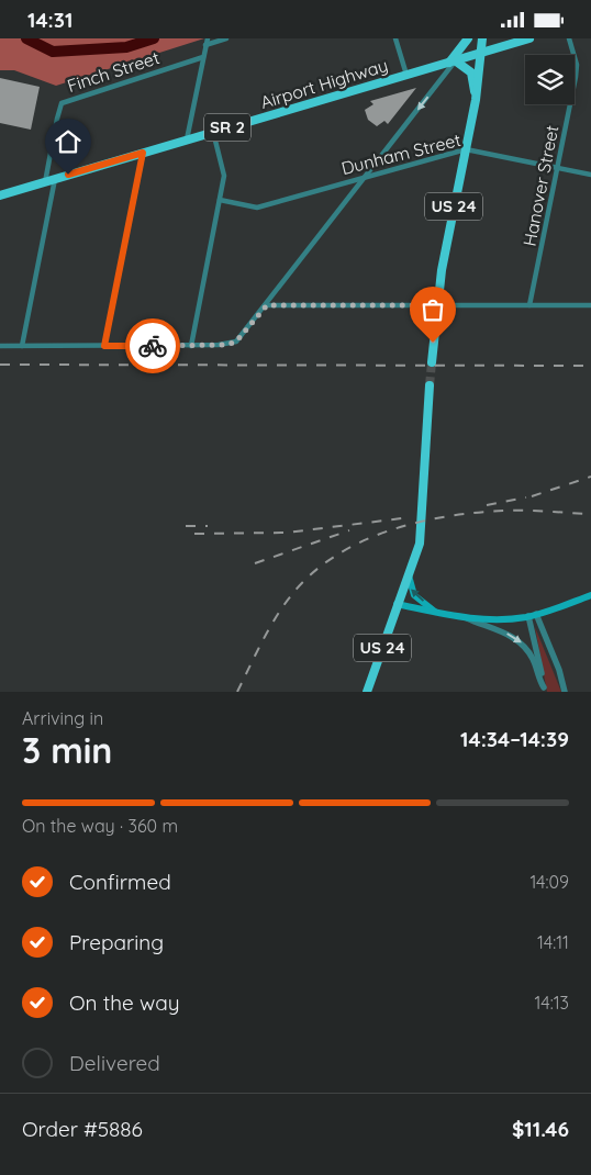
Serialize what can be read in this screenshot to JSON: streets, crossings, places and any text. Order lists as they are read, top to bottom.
{
  "streets": {
    "main road": ["Airport Highway", "SR 2", "US 24"],
    "street": ["Finch Street", "Dunham Street", "Hanover Street"]
  },
  "crossings": [
    ["Finch Street", "Airport Highway"],
    ["Airport Highway", "US 24"],
    ["Dunham Street", "Hanover Street"],
    ["Dunham Street", "US 24"]
  ],
  "page": {
    "status": "14:31",
    "heading": ["3 min", "Arriving in", "14:34–14:39"],
    "panel": ["Order #5886", "$11.46"],
    "bar": "On the way · 360 m",
    "list": [
      ["Confirmed", "14:09"],
      ["Preparing", "14:11"],
      ["On the way", "14:13"],
      "Delivered"
    ]
  }
}
